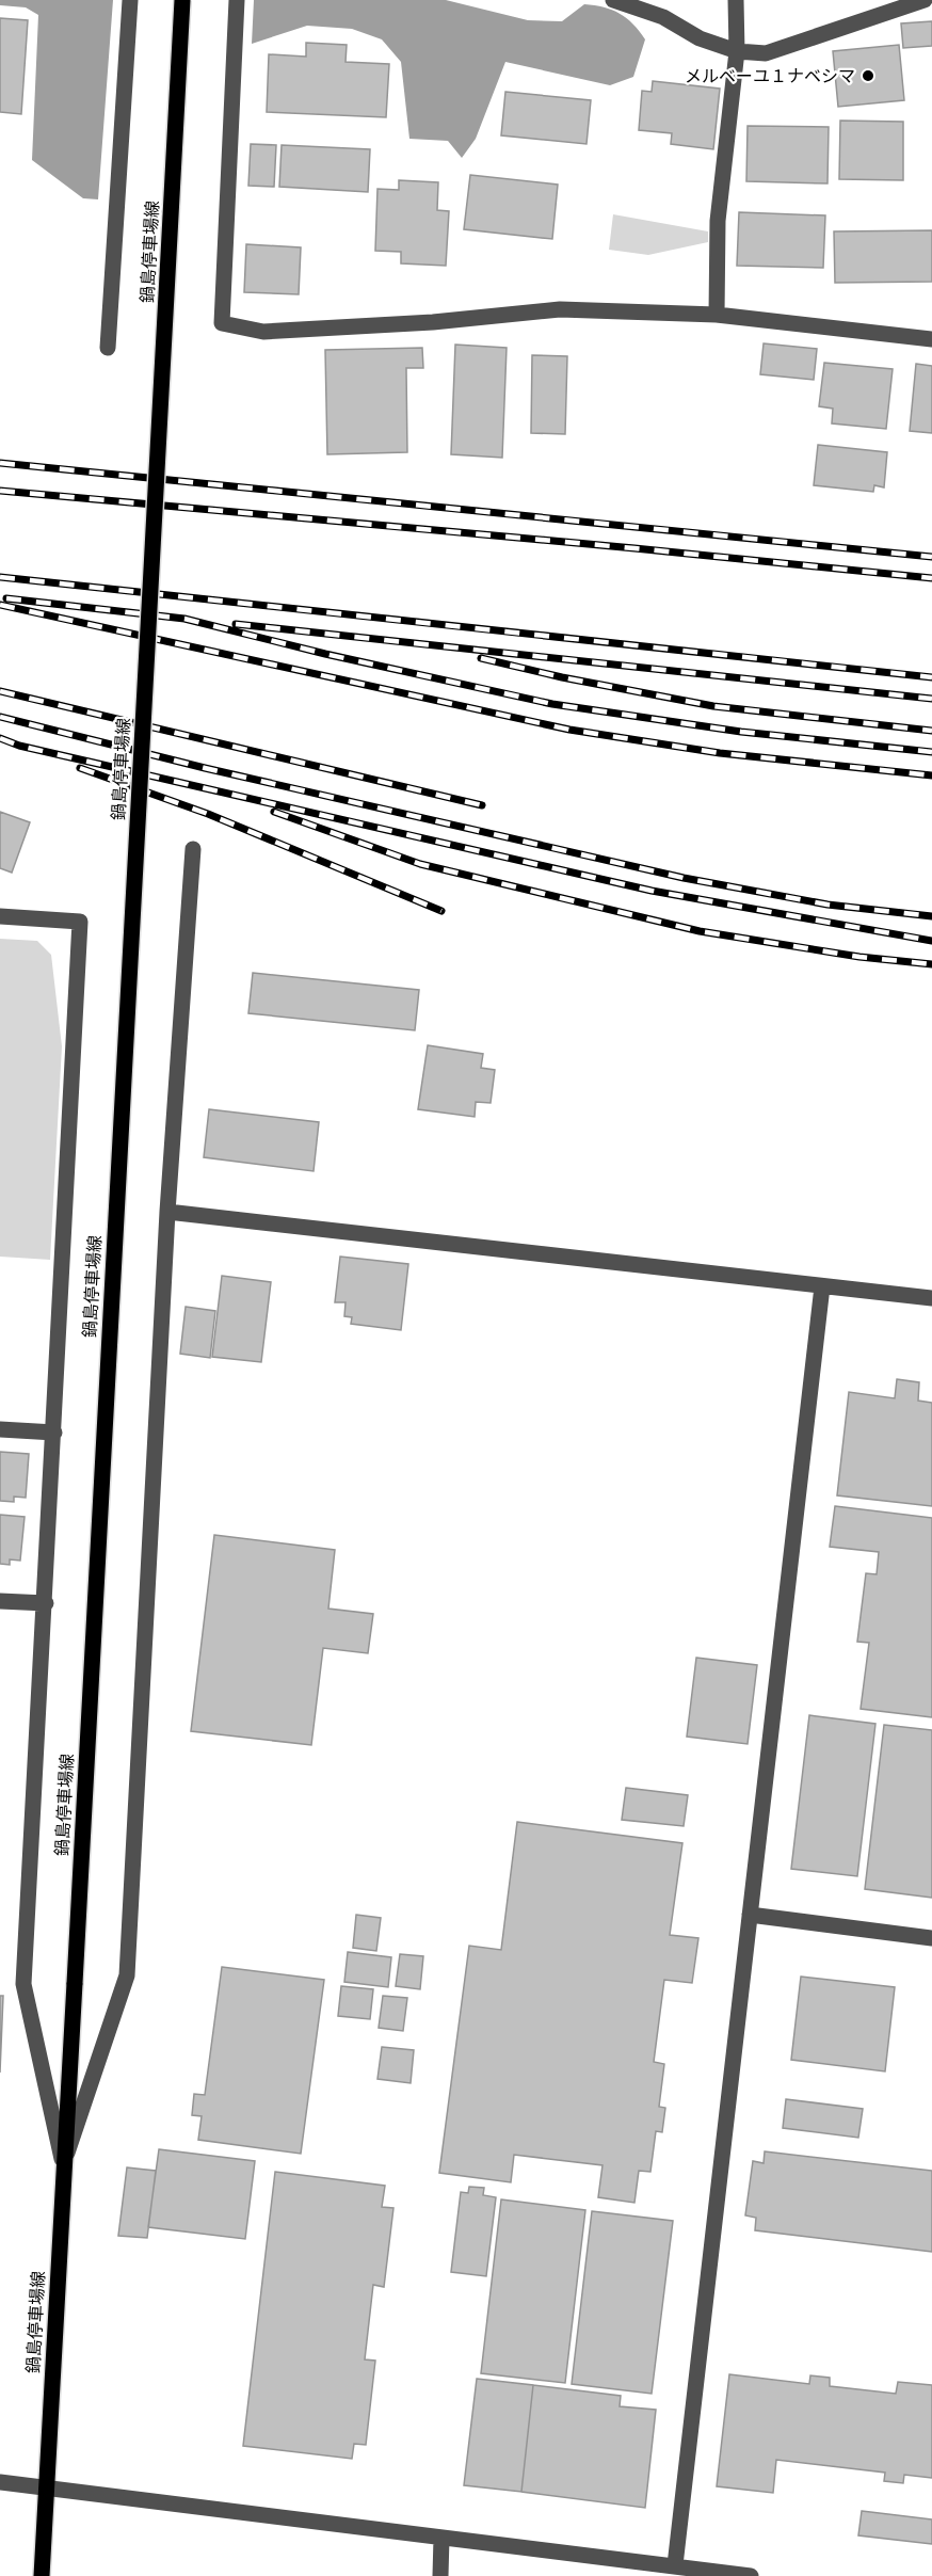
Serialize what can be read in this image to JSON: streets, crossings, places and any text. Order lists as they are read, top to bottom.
{
  "streets": {
    "main road": ["鍋島停車場線"]
  },
  "places": ["メルベーユ１ナベシマ"]
}
